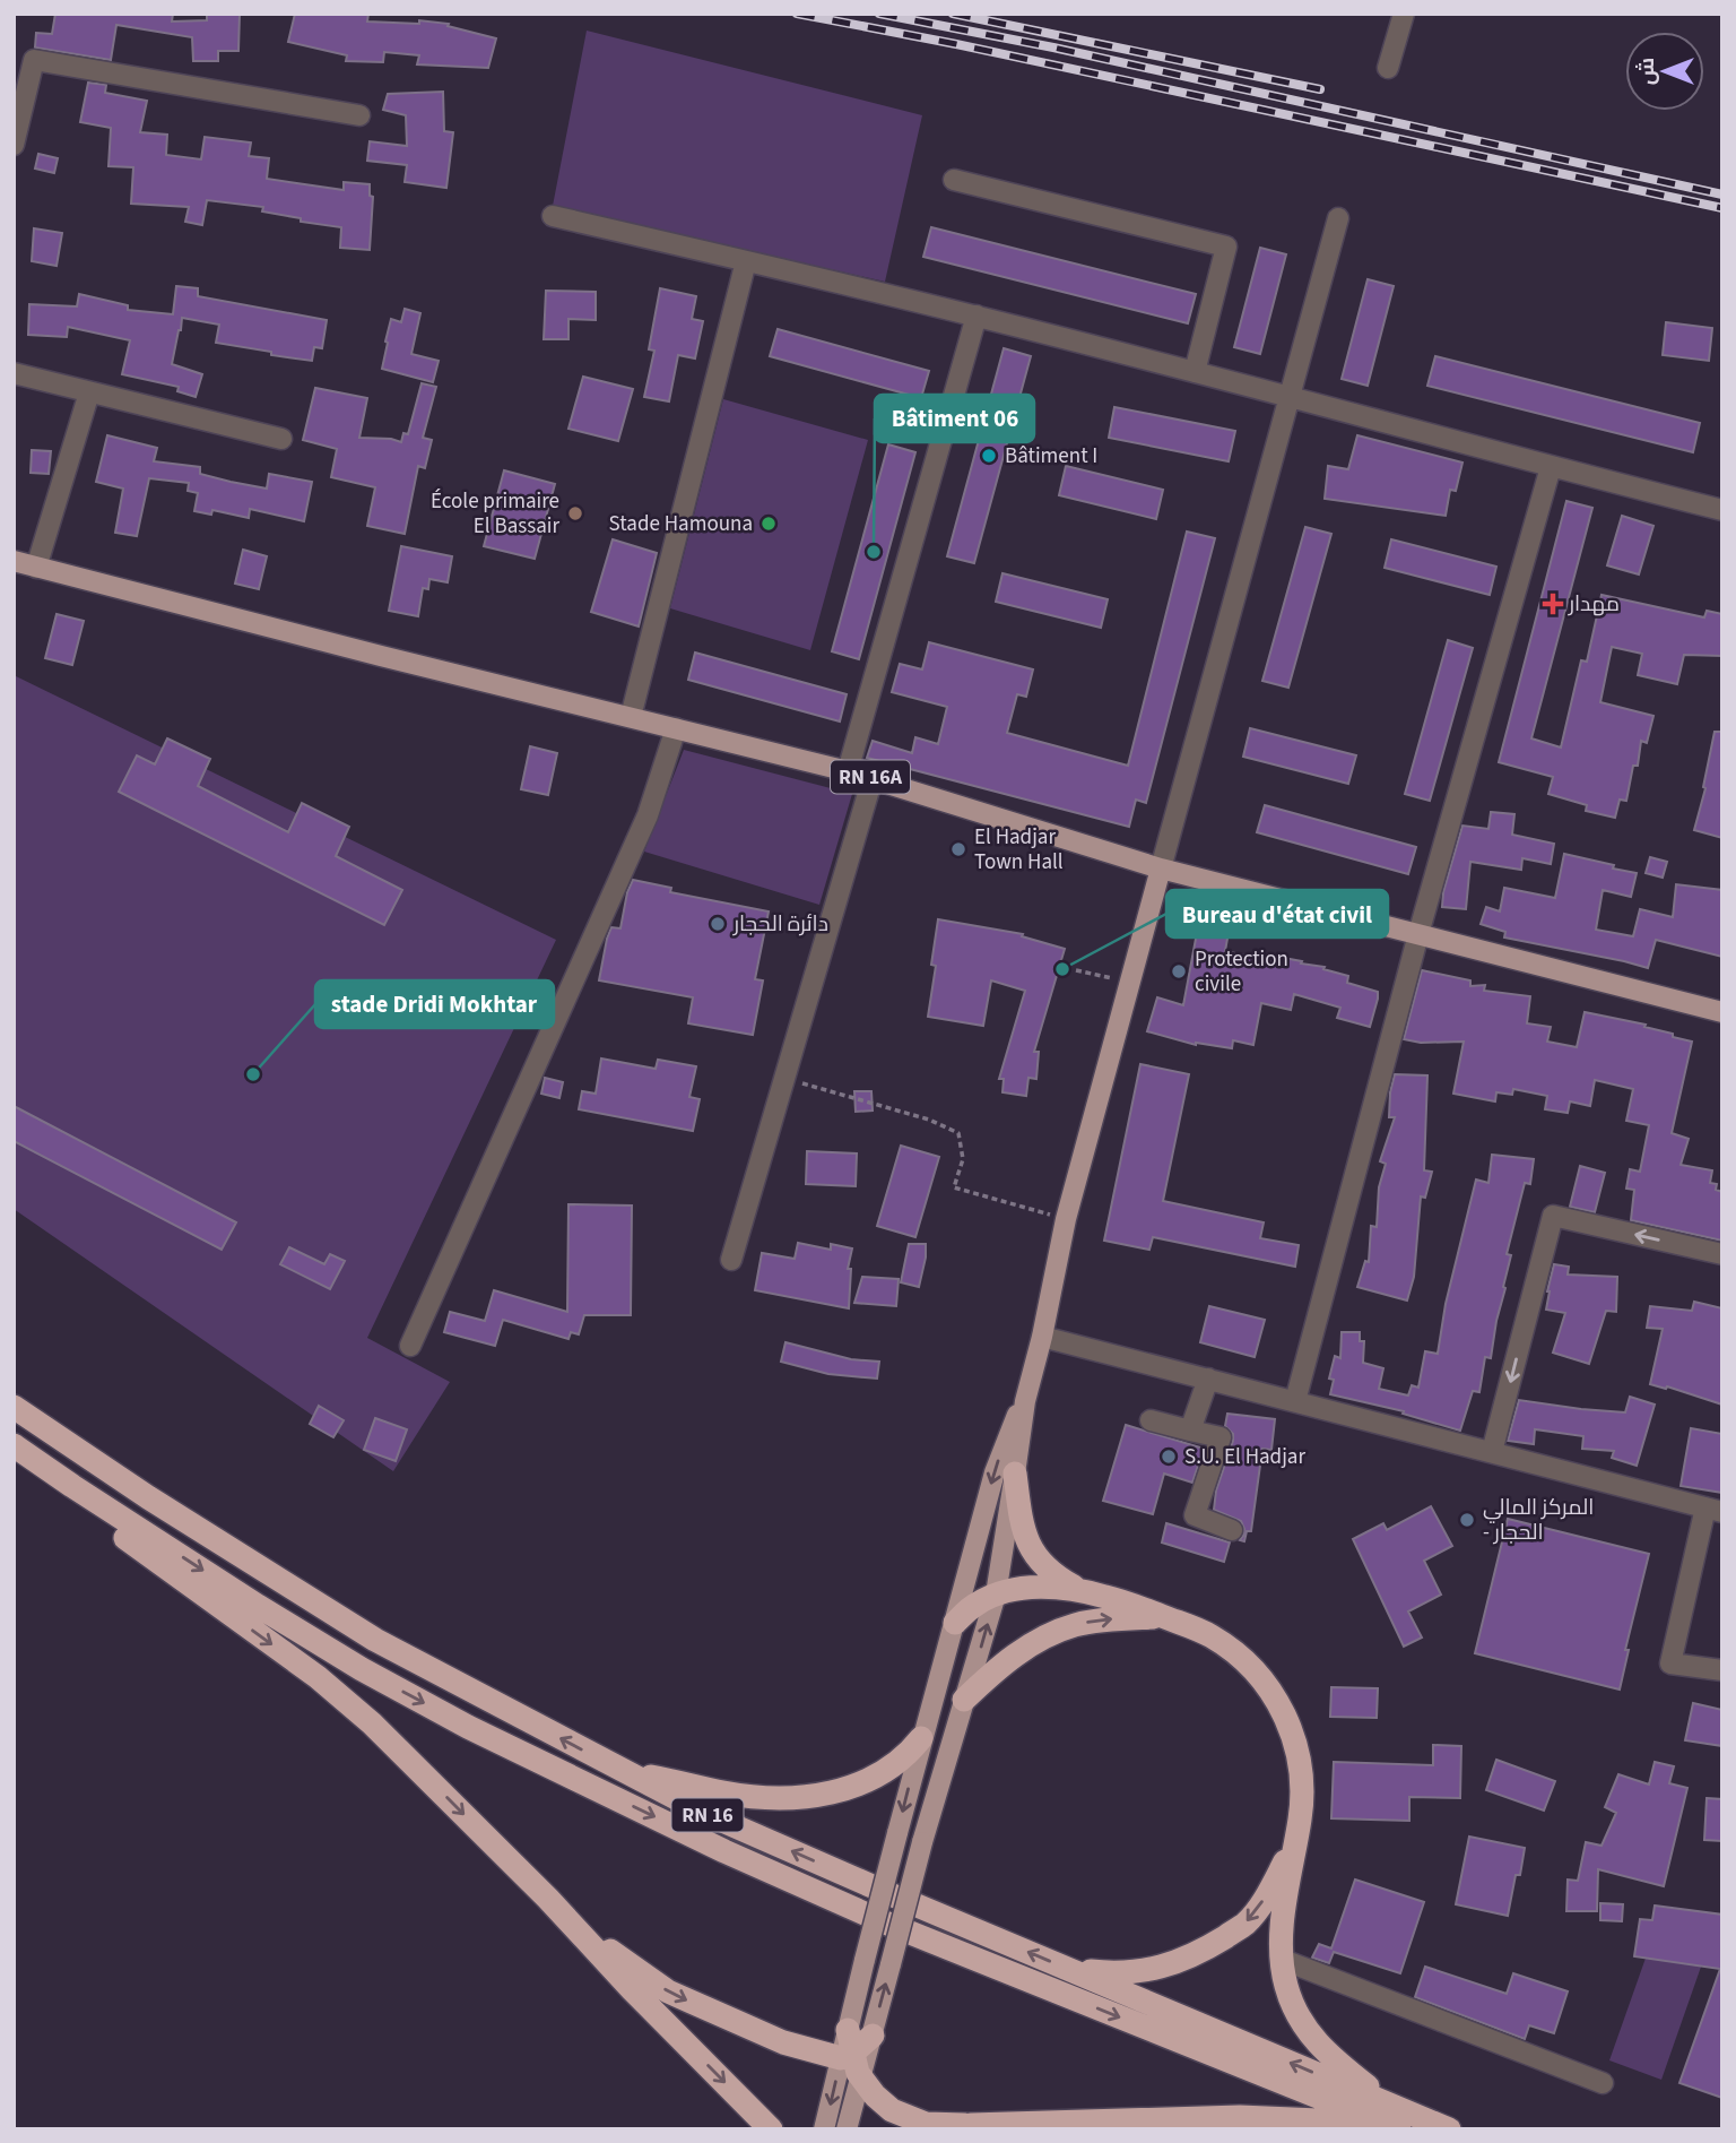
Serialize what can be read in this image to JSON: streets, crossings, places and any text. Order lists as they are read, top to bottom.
{
  "streets": {
    "highway": ["RN 16"],
    "main road": ["RN 16A"]
  },
  "places": {
    "other": [
      "Bâtiment I",
      "École primaire El Bassair",
      "Stade Hamouna",
      "Bâtiment 06",
      "El Hadjar Town Hall",
      "دائرة الحجار",
      "Bureau d'état civil",
      "Protection civile",
      "stade Dridi Mokhtar",
      "S.U. El Hadjar",
      "المركز المالي - الحجار"
    ],
    "health": ["مهدار"]
  },
  "north": "left"
}
